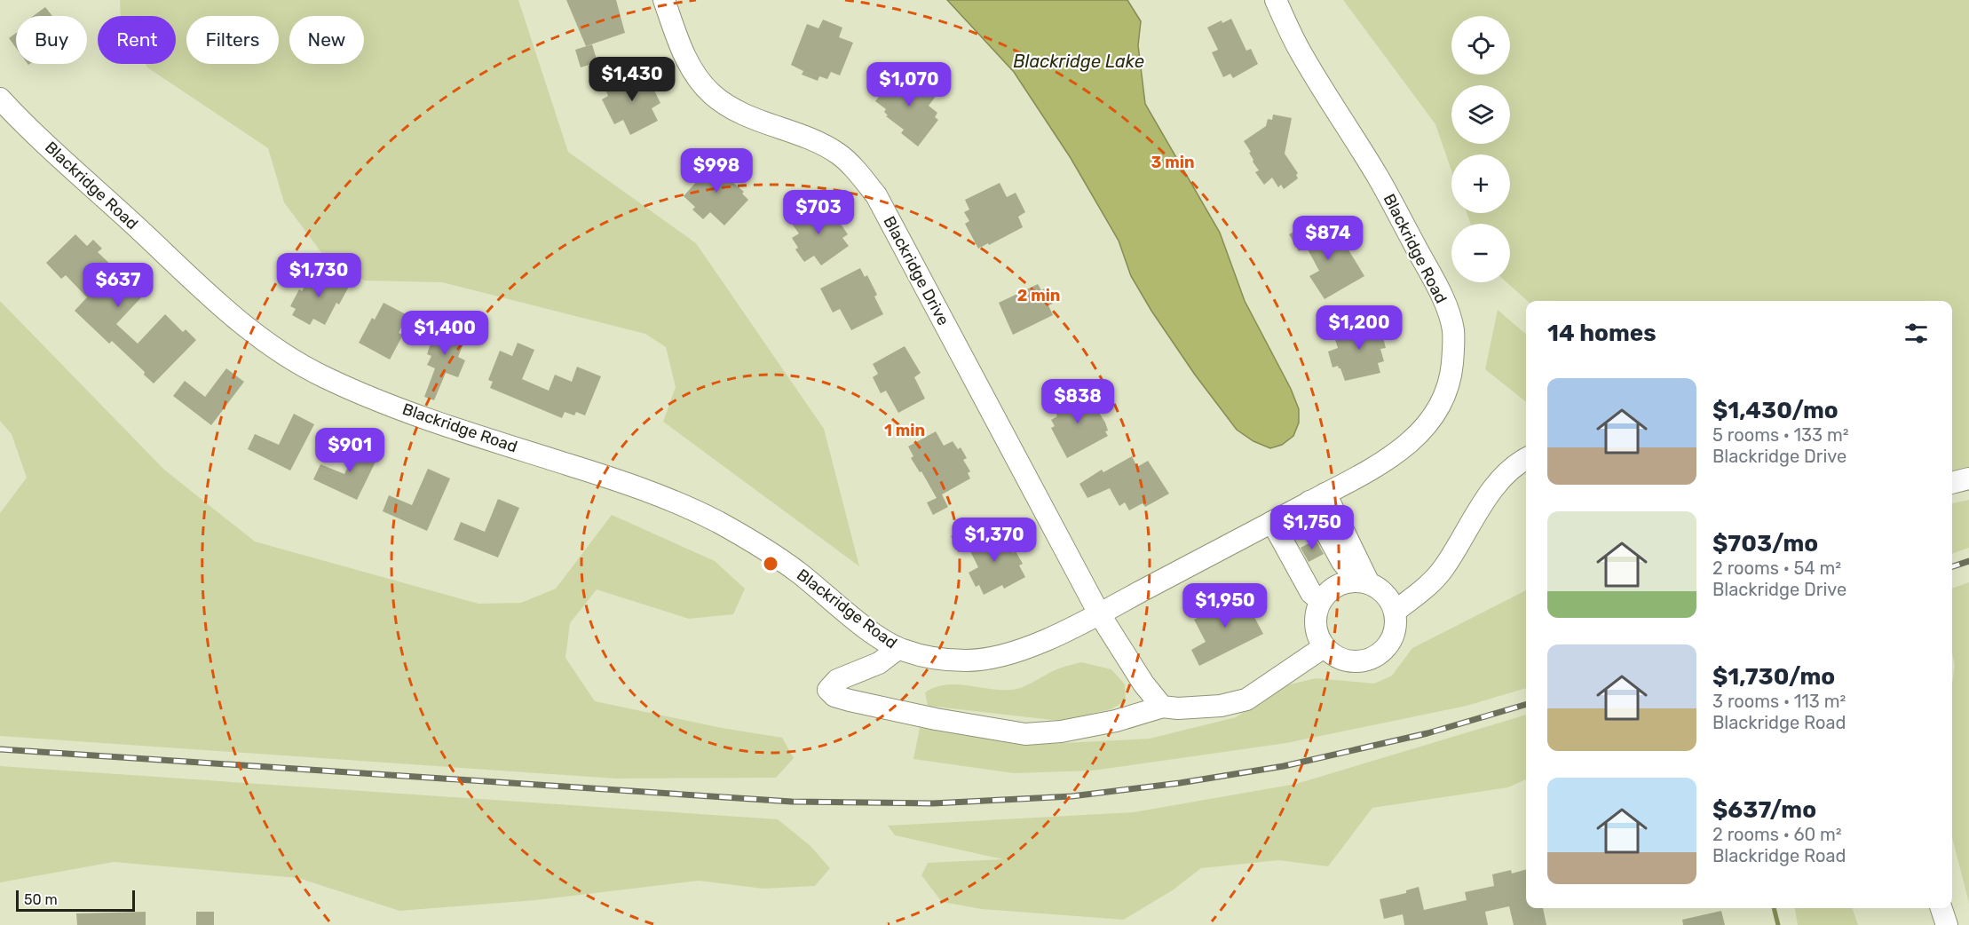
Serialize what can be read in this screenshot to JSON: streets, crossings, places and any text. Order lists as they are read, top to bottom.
{
  "streets": {
    "street": ["Blackridge Road", "Blackridge Drive"]
  },
  "crossings": [
    ["Blackridge Road", "Blackridge Drive"]
  ],
  "water": ["Blackridge Lake"],
  "scale_bar": "50 m",
  "page": {
    "map_buttons": ["+", "−"],
    "chip": [
      "Buy",
      "Rent",
      "Filters",
      "New"
    ],
    "price": [
      "$1,430",
      "$1,070",
      "$998",
      "$703",
      "$874",
      "$1,730",
      "$637",
      "$1,200",
      "$1,400",
      "$838",
      "$901",
      "$1,750",
      "$1,370",
      "$1,950"
    ],
    "heading": "14 homes",
    "list": [
      {
        "name": "$1,430/mo",
        "note": "5 rooms · 133 m² · Blackridge Drive"
      },
      {
        "name": "$703/mo",
        "note": "2 rooms · 54 m² · Blackridge Drive"
      },
      {
        "name": "$1,730/mo",
        "note": "3 rooms · 113 m² · Blackridge Road"
      },
      {
        "name": "$637/mo",
        "note": "2 rooms · 60 m² · Blackridge Road"
      }
    ],
    "scale": "50 m"
  },
  "rings": ["3 min", "2 min", "1 min"]
}
